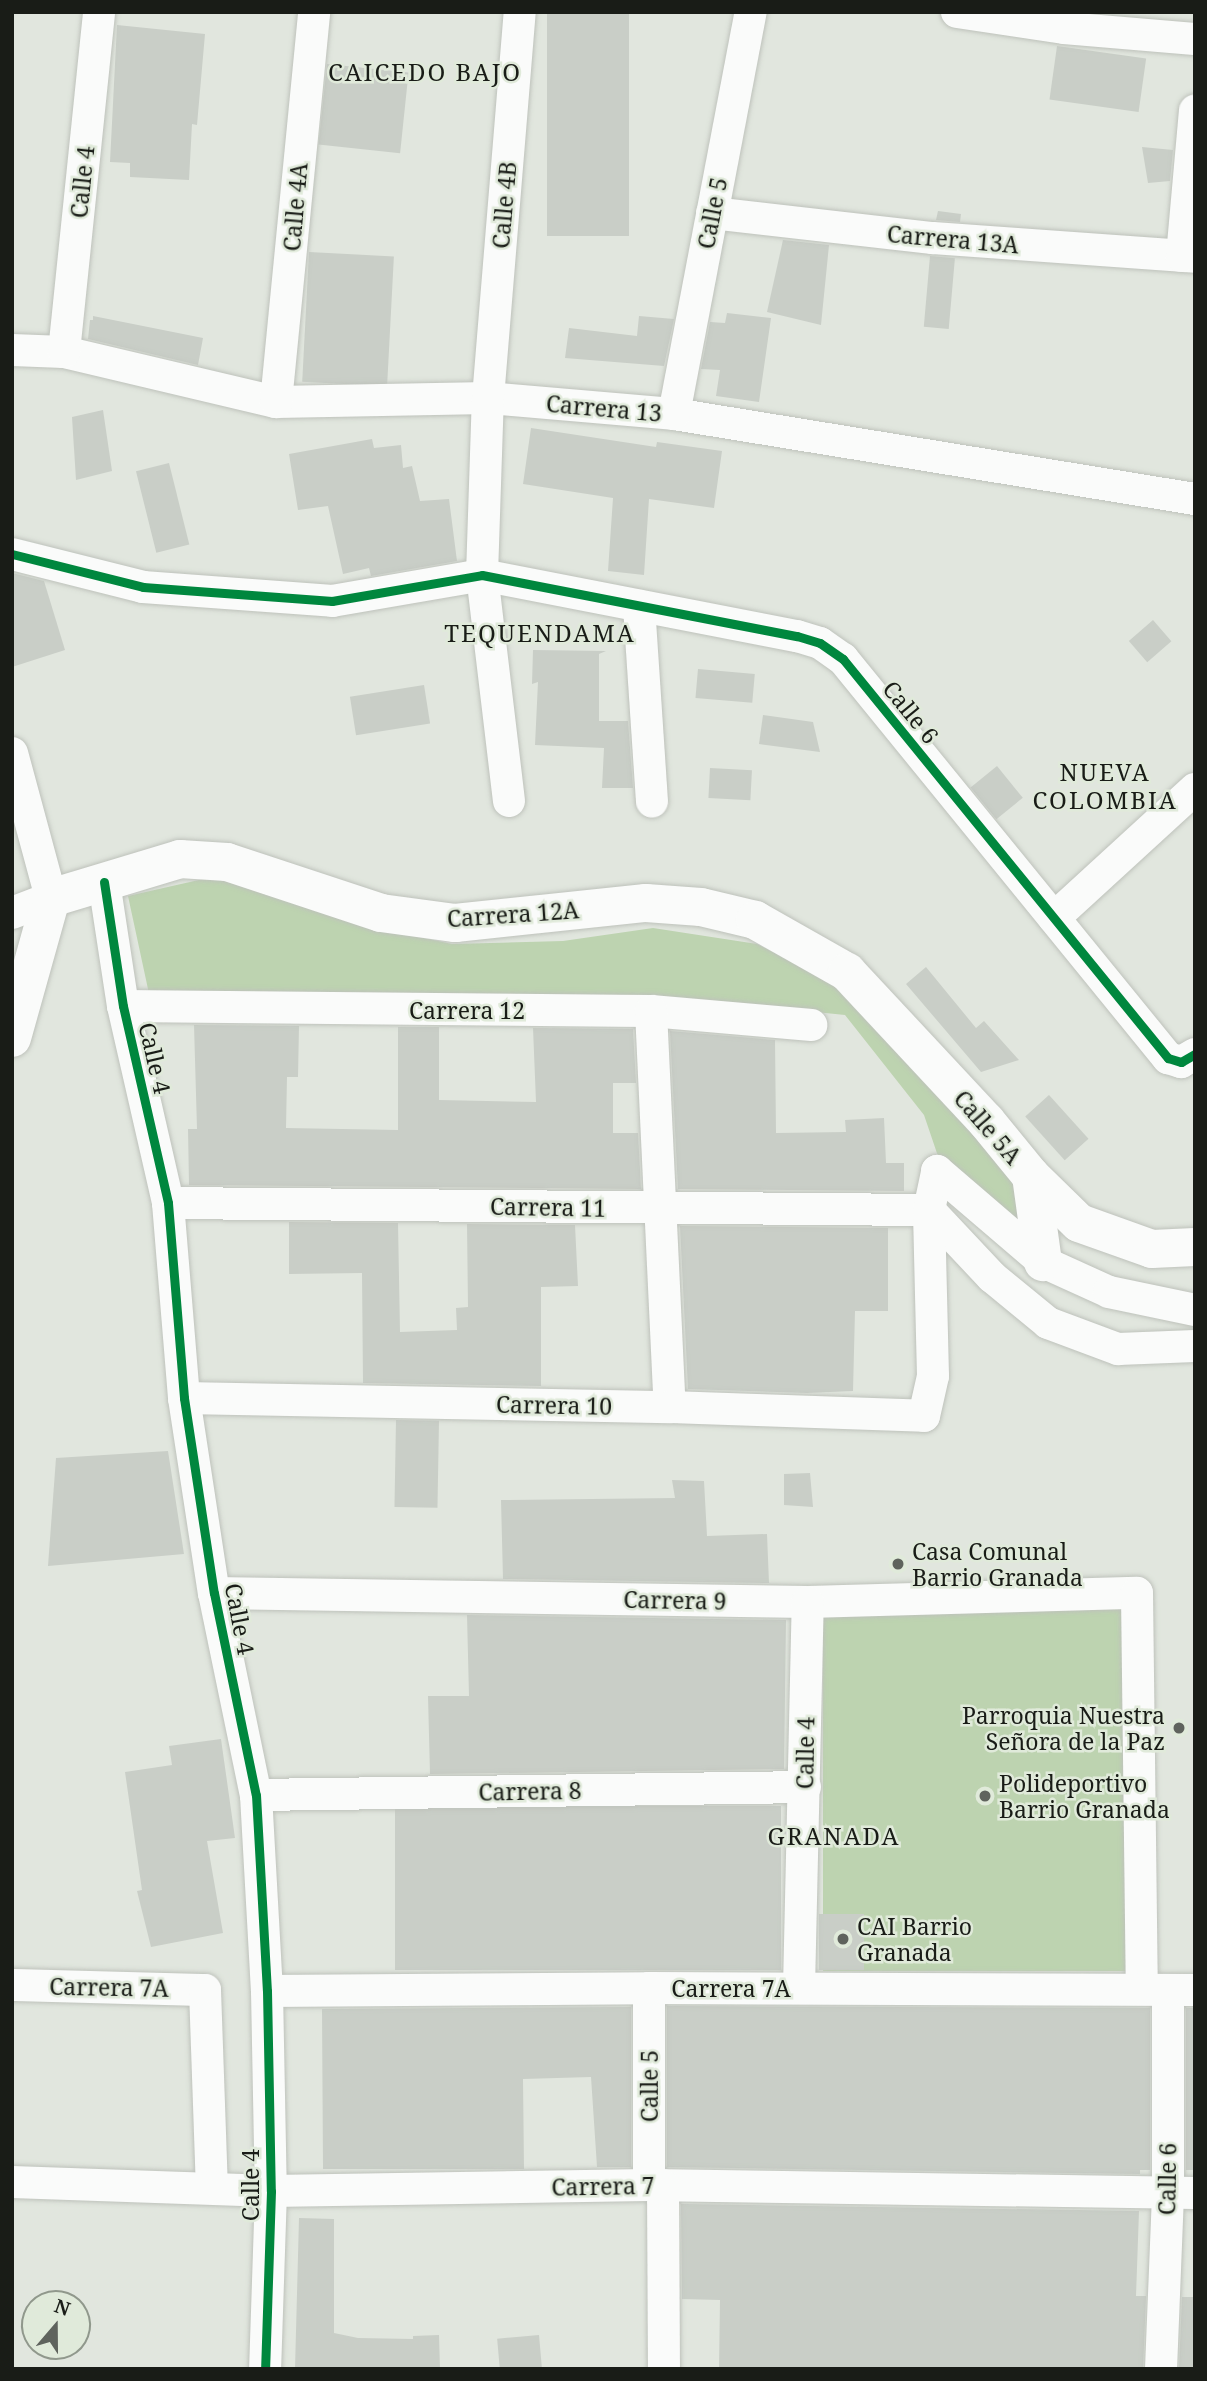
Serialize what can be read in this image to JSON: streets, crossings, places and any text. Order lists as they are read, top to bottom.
{
  "streets": {
    "street": [
      "Calle 4",
      "Calle 4B",
      "Calle 4A",
      "Calle 5",
      "Carrera 13A",
      "Carrera 13",
      "Calle 6",
      "Carrera 12A",
      "Carrera 12",
      "Calle 5A",
      "Carrera 11",
      "Carrera 10",
      "Carrera 9",
      "Carrera 8",
      "Carrera 7A",
      "Carrera 7"
    ]
  },
  "crossings": [
    ["Calle 4", "Carrera 13"],
    ["Calle 4", "Carrera 12A"],
    ["Calle 4", "Carrera 12"],
    ["Calle 4", "Carrera 11"],
    ["Calle 4", "Carrera 10"],
    ["Calle 4", "Carrera 9"],
    ["Calle 4", "Carrera 8"],
    ["Calle 4", "Carrera 7A"],
    ["Calle 4", "Carrera 7"],
    ["Calle 4B", "Carrera 13"],
    ["Calle 4B", "Calle 6"],
    ["Calle 4A", "Carrera 13"],
    ["Calle 5", "Carrera 13A"],
    ["Calle 5", "Carrera 13"],
    ["Calle 5", "Carrera 7A"],
    ["Calle 5", "Carrera 7"],
    ["Calle 6", "Carrera 9"],
    ["Calle 6", "Carrera 7A"],
    ["Calle 6", "Carrera 7"],
    ["Carrera 12A", "Calle 5A"],
    ["Carrera 11", "Carrera 10"],
    ["Carrera 7A", "Carrera 7"]
  ],
  "districts": [
    "CAICEDO BAJO",
    "TEQUENDAMA",
    "NUEVA COLOMBIA",
    "GRANADA"
  ],
  "places": [
    "Casa Comunal Barrio Granada",
    "Parroquia Nuestra Señora de la Paz",
    "Polideportivo Barrio Granada",
    "CAI Barrio Granada"
  ],
  "north": "top"
}
